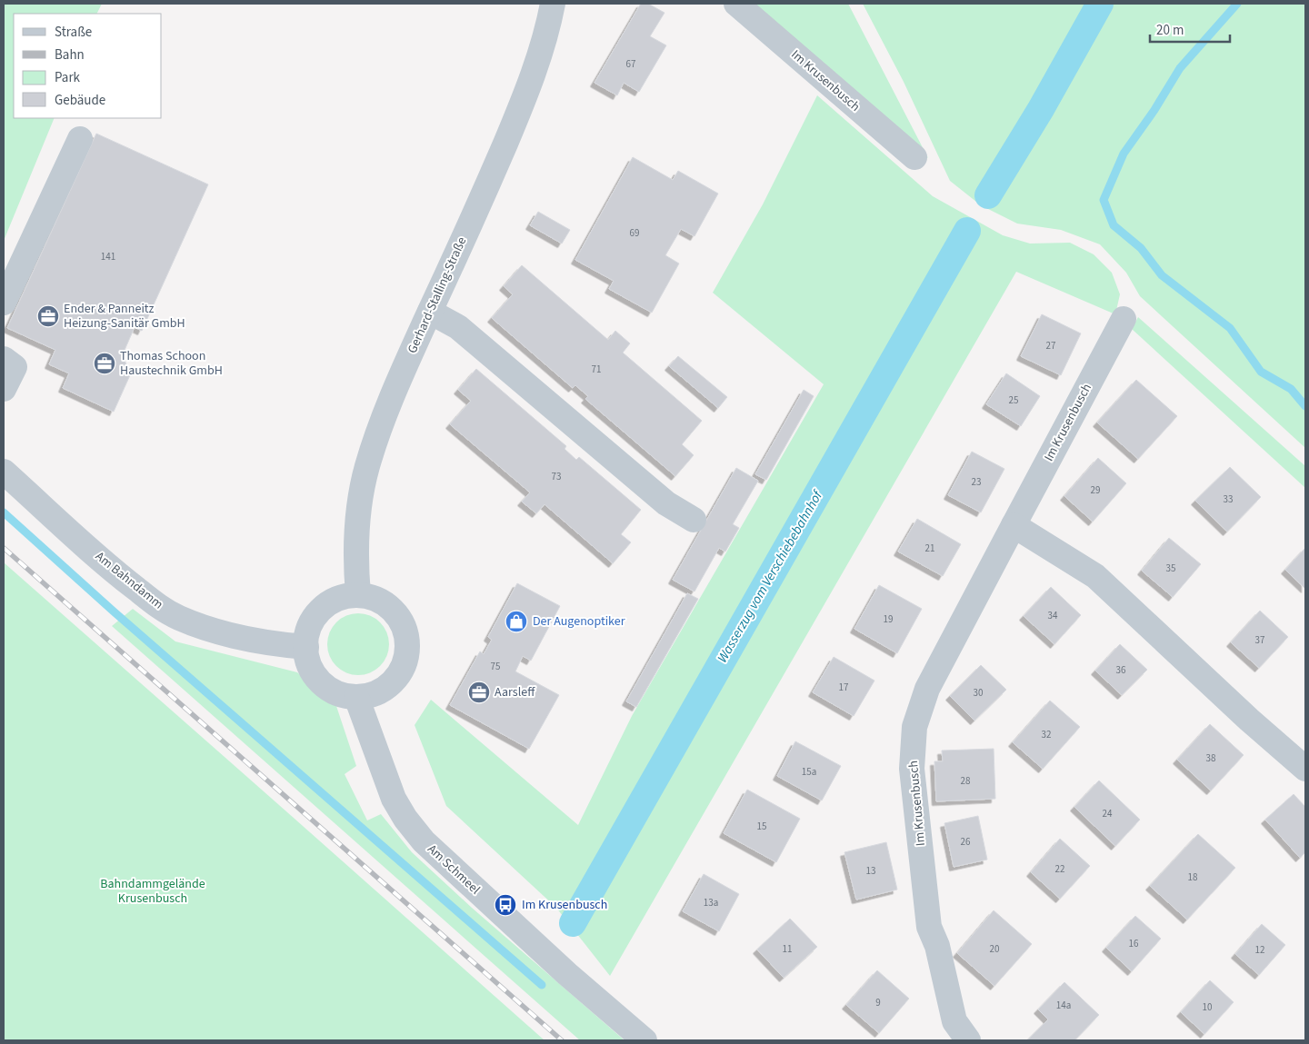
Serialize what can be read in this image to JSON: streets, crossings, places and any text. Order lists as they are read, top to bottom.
{
  "streets": {
    "street": [
      "Im Krusenbusch",
      "Gerhard-Stalling-Straße",
      "Am Bahndamm",
      "Am Schmeel"
    ]
  },
  "crossings": [
    ["Gerhard-Stalling-Straße", "Am Bahndamm"],
    ["Gerhard-Stalling-Straße", "Am Schmeel"],
    ["Am Bahndamm", "Am Schmeel"]
  ],
  "water": ["Wasserzug vom Verschiebebahnhof"],
  "parks": ["Bahndammgelände Krusenbusch"],
  "places": {
    "office": ["Ender & Panneitz Heizung-Sanitär GmbH", "Thomas Schoon Haustechnik GmbH", "Aarsleff"],
    "shop": ["Der Augenoptiker"],
    "bus stop": ["Im Krusenbusch"]
  },
  "house_numbers": [
    "67",
    "69",
    "141",
    "27",
    "71",
    "25",
    "73",
    "23",
    "29",
    "33",
    "21",
    "35",
    "34",
    "19",
    "37",
    "75",
    "36",
    "17",
    "30",
    "32",
    "38",
    "15a",
    "28",
    "24",
    "15",
    "26",
    "22",
    "13",
    "18",
    "13a",
    "16",
    "11",
    "20",
    "12",
    "9",
    "14a",
    "10"
  ],
  "legend": [
    "Straße",
    "Bahn",
    "Park",
    "Gebäude"
  ],
  "scale_bar": "20 m"
}
